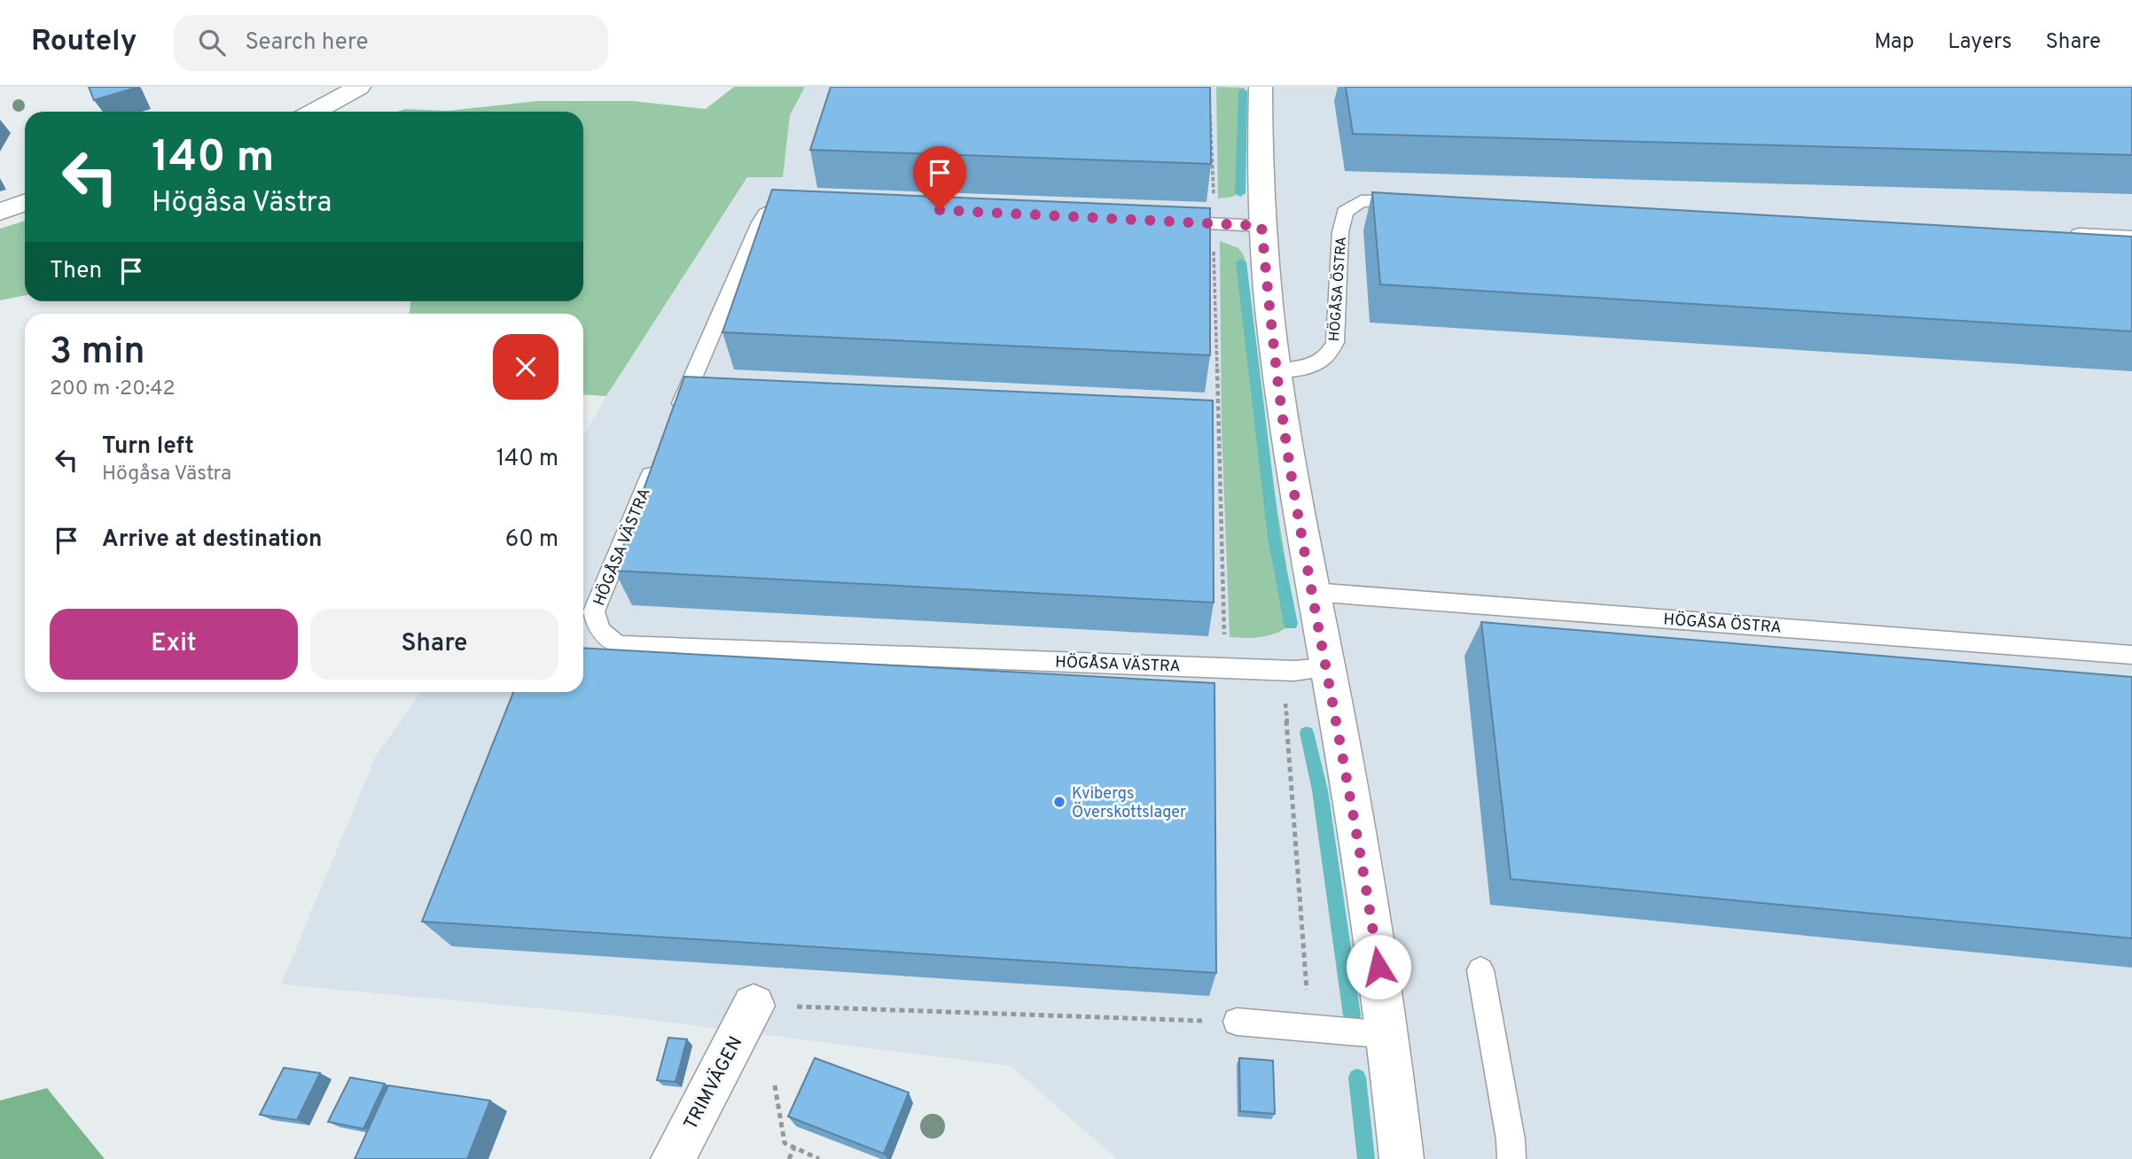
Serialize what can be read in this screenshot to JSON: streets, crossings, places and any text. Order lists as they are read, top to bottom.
{
  "streets": {
    "street": ["TRIMVÄGEN"],
    "lane": ["HÖGÅSA ÖSTRA", "HÖGÅSA VÄSTRA"]
  },
  "places": ["Kvibergs Överskottslager"],
  "page": {
    "header": "Routely",
    "search": "Search here",
    "nav": ["Map", "Layers", "Share"],
    "turn": ["140 m", "Högåsa Västra"],
    "then": "Then",
    "heading": ["3 min", "200 m · 20:42"],
    "list": [
      {
        "name": "Turn left",
        "note": "Högåsa Västra",
        "value": "140 m"
      },
      {
        "name": "Arrive at destination",
        "value": "60 m"
      }
    ],
    "buttons": ["Exit", "Share"]
  }
}
